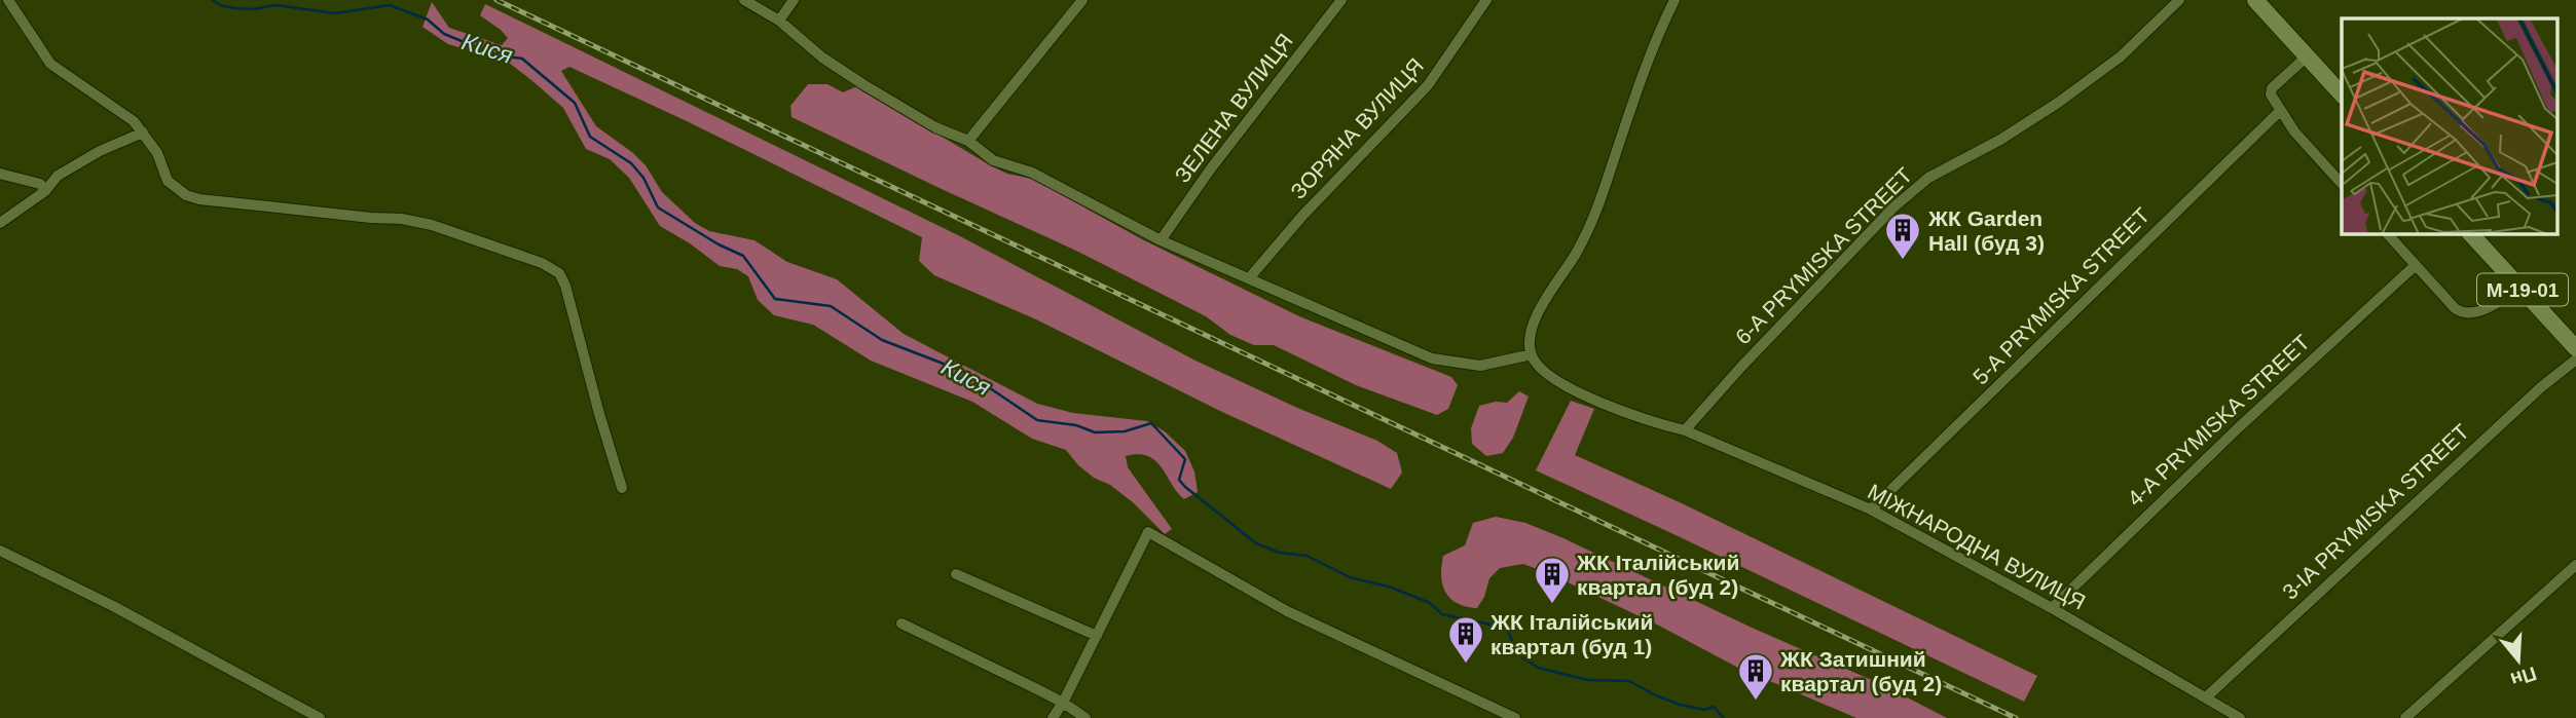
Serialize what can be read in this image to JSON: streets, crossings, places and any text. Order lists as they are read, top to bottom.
{
  "streets": {
    "main road": ["М-19-01"],
    "street": [
      "ЗЕЛЕНА ВУЛИЦЯ",
      "ЗОРЯНА ВУЛИЦЯ",
      "6-A PRYMISKA STREET",
      "5-A PRYMISKA STREET",
      "4-A PRYMISKA STREET",
      "3-IA PRYMISKA STREET",
      "МІЖНАРОДНА ВУЛИЦЯ"
    ]
  },
  "crossings": [
    ["6-A PRYMISKA STREET", "МІЖНАРОДНА ВУЛИЦЯ"],
    ["5-A PRYMISKA STREET", "МІЖНАРОДНА ВУЛИЦЯ"],
    ["4-A PRYMISKA STREET", "МІЖНАРОДНА ВУЛИЦЯ"],
    ["3-IA PRYMISKA STREET", "МІЖНАРОДНА ВУЛИЦЯ"]
  ],
  "water": ["Кися"],
  "places": {
    "building": [
      "ЖК Garden Hall (буд 3)",
      "ЖК Італійський квартал (буд 2)",
      "ЖК Італійський квартал (буд 1)",
      "ЖК Затишний квартал (буд 2)"
    ]
  },
  "north": "bottom"
}
